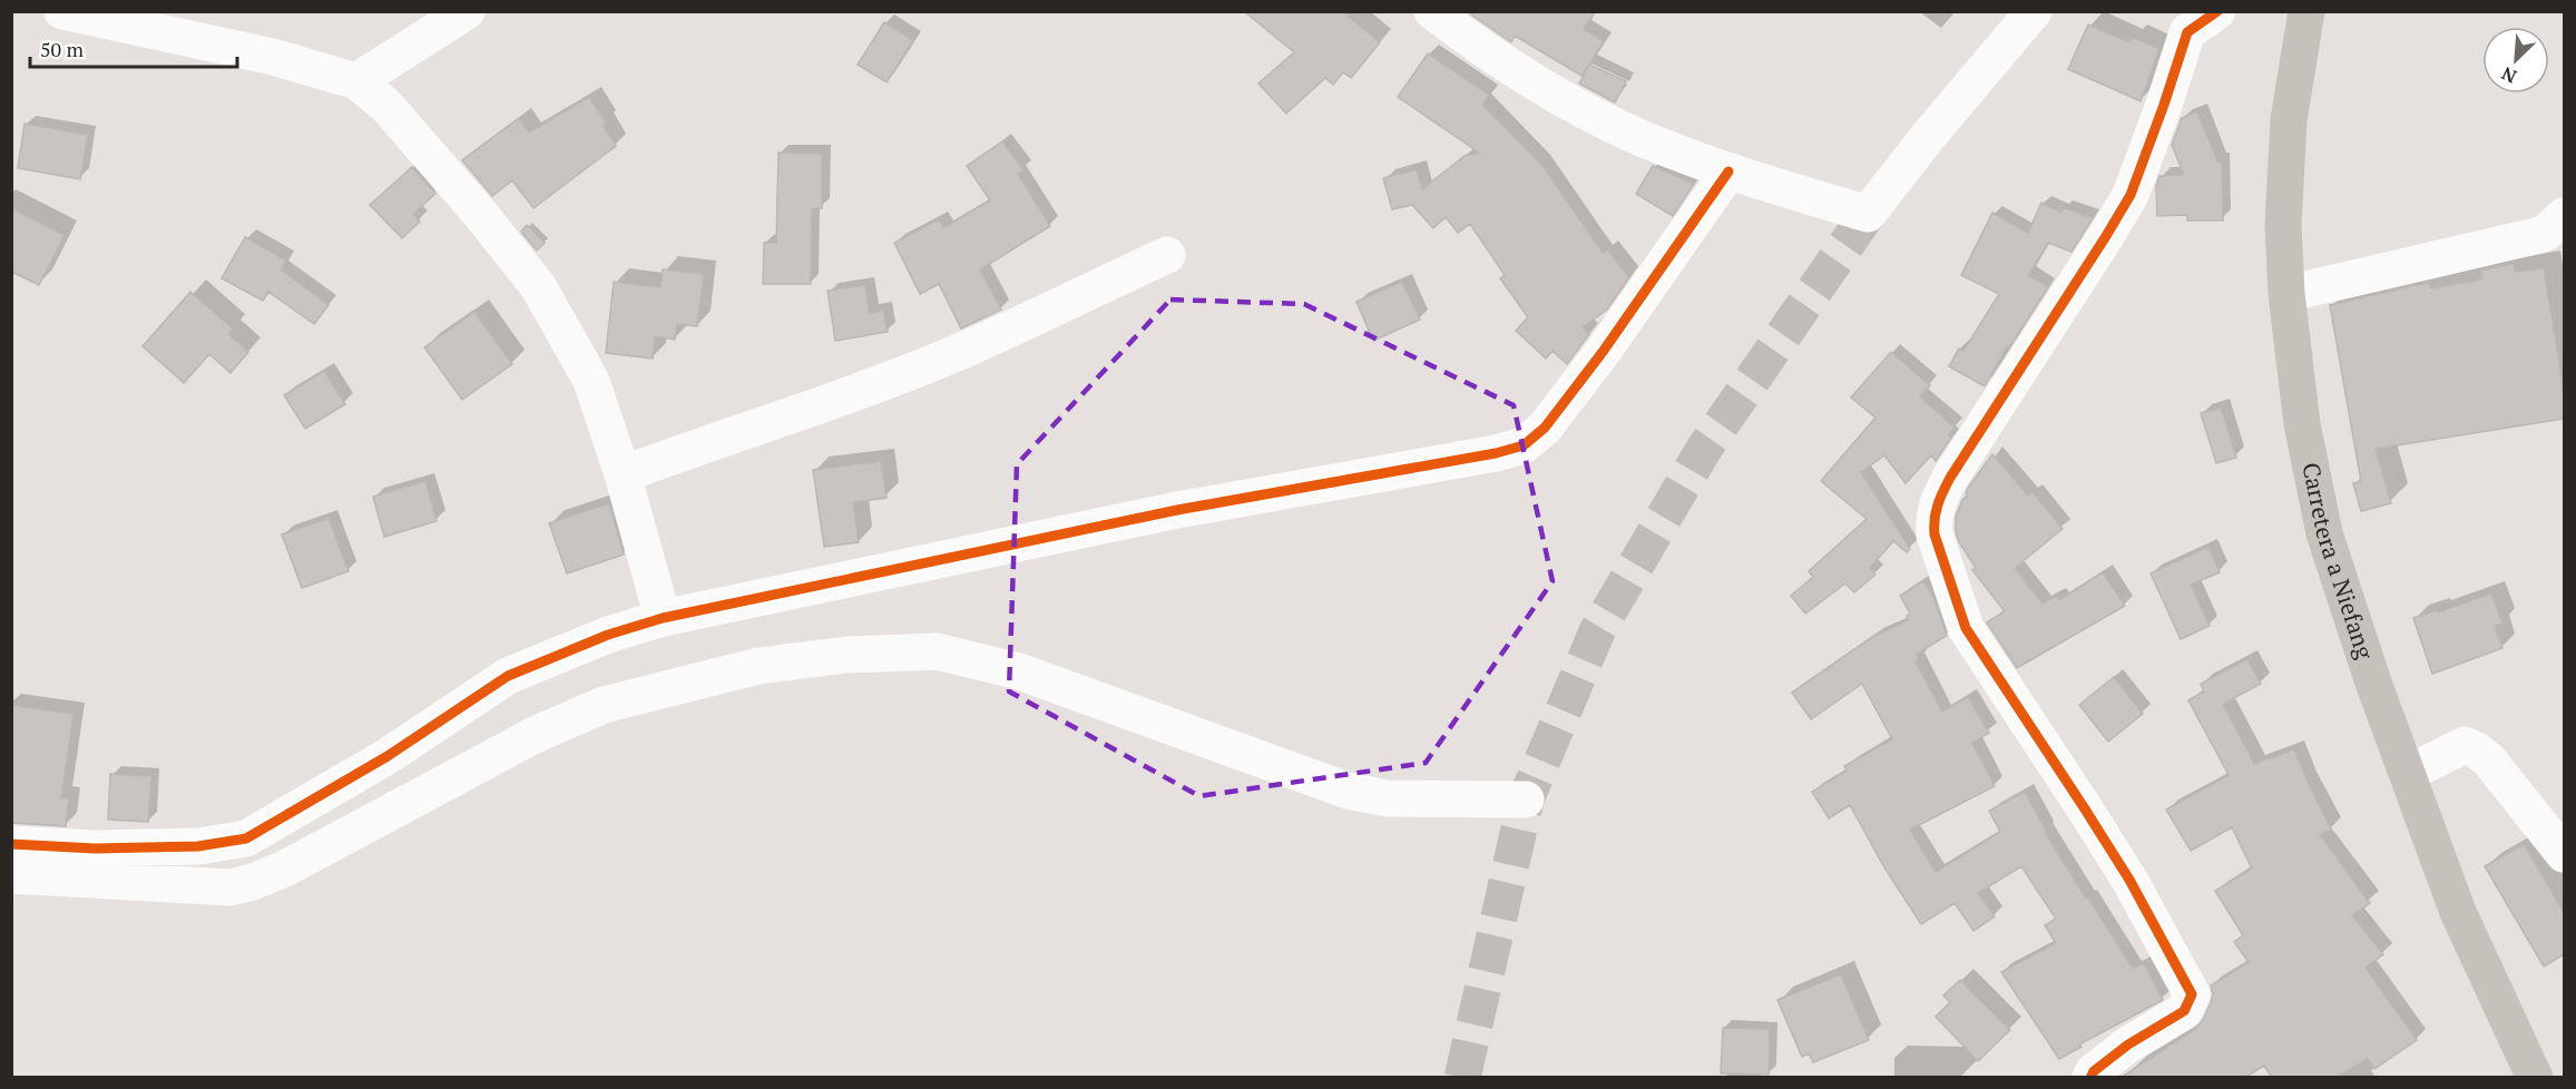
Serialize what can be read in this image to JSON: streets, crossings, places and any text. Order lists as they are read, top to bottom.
{
  "streets": {
    "main road": ["Carretera a Niefang"]
  },
  "scale_bar": "50 m",
  "north": "bottom left"
}
